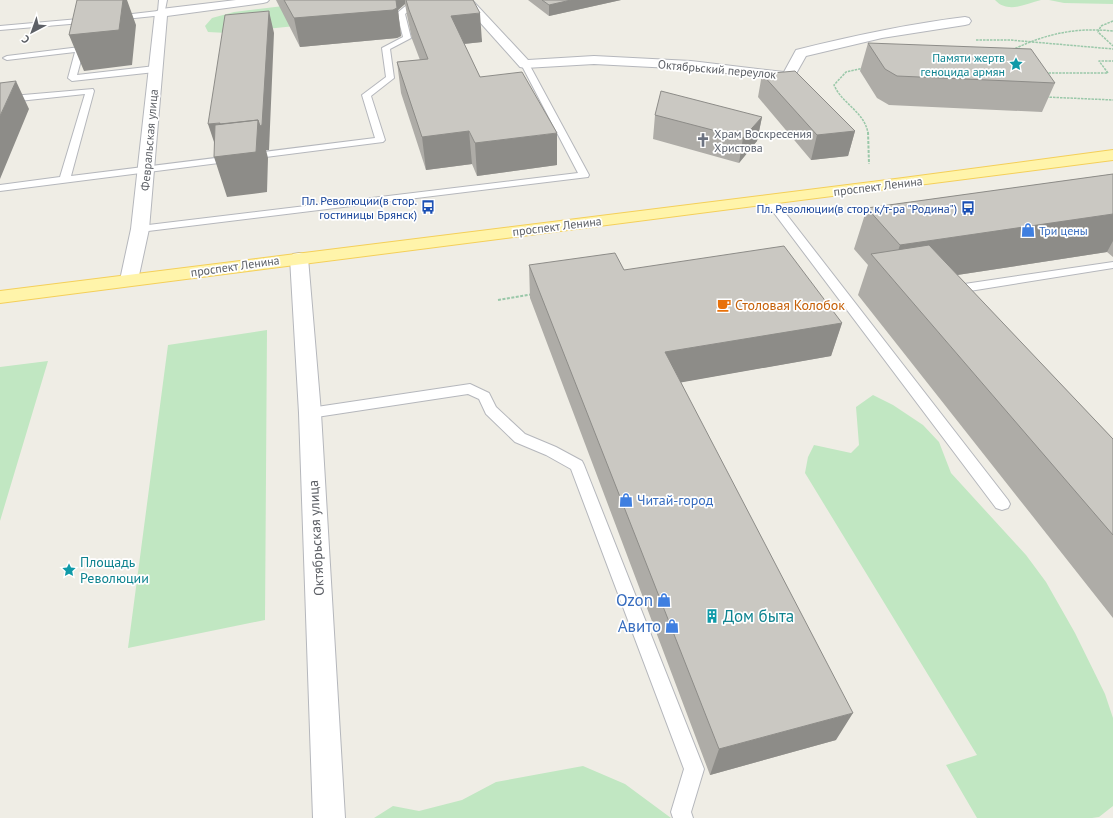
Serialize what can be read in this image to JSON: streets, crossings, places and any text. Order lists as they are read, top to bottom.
{
  "streets": {
    "main road": ["проспект Ленина"],
    "street": ["Октябрьский переулок", "Февральская улица", "Октябрьская улица"]
  },
  "crossings": [
    ["Февральская улица", "проспект Ленина"],
    ["проспект Ленина", "Октябрьская улица"]
  ],
  "places": {
    "place": ["Памяти жертв геноцида армян", "Площадь Революции"],
    "church": ["Храм Воскресения Христова"],
    "bus stop": ["Пл. Революции(в стор. гостиницы Брянск)", "Пл. Революции(в стор. к/т-ра \"Родина\")"],
    "shop": [
      "Три цены",
      "Читай-город",
      "Ozon",
      "Авито"
    ],
    "cafe": ["Столовая Колобок"],
    "building": ["Дом быта"]
  },
  "north": "bottom left"
}
